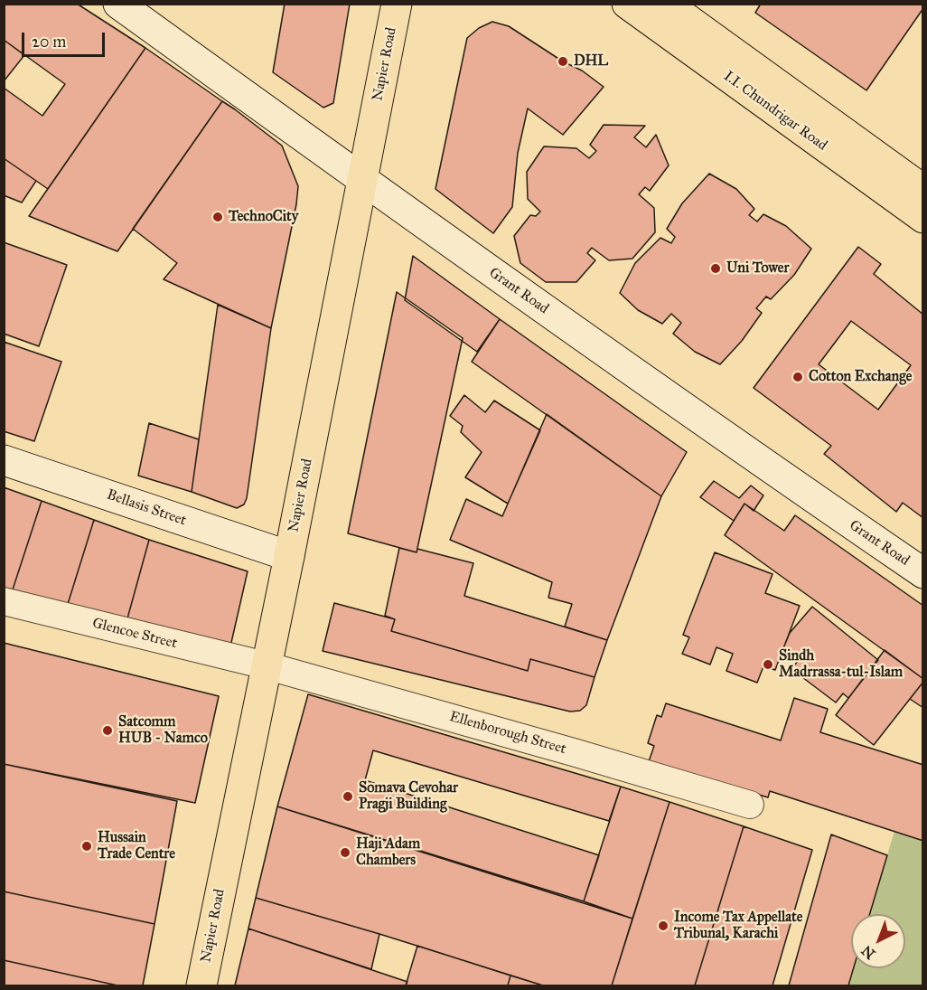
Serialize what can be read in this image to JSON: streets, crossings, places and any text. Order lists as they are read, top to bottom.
{
  "streets": {
    "main road": ["Napier Road", "I.I. Chundrigar Road"],
    "street": [
      "Grant Road",
      "Bellasis Street",
      "Glencoe Street",
      "Ellenborough Street"
    ]
  },
  "crossings": [
    ["Napier Road", "Grant Road"],
    ["Napier Road", "Bellasis Street"],
    ["Napier Road", "Glencoe Street"],
    ["Napier Road", "Ellenborough Street"],
    ["Glencoe Street", "Ellenborough Street"]
  ],
  "places": [
    "DHL",
    "TechnoCity",
    "Uni Tower",
    "Cotton Exchange",
    "Sindh Madrrassa-tul-Islam",
    "Satcomm HUB - Namco",
    "Somava Cevohar Pragji Building",
    "Hussain Trade Centre",
    "Haji Adam Chambers",
    "Income Tax Appellate Tribunal, Karachi"
  ],
  "scale_bar": "20 m",
  "north": "bottom left"
}
